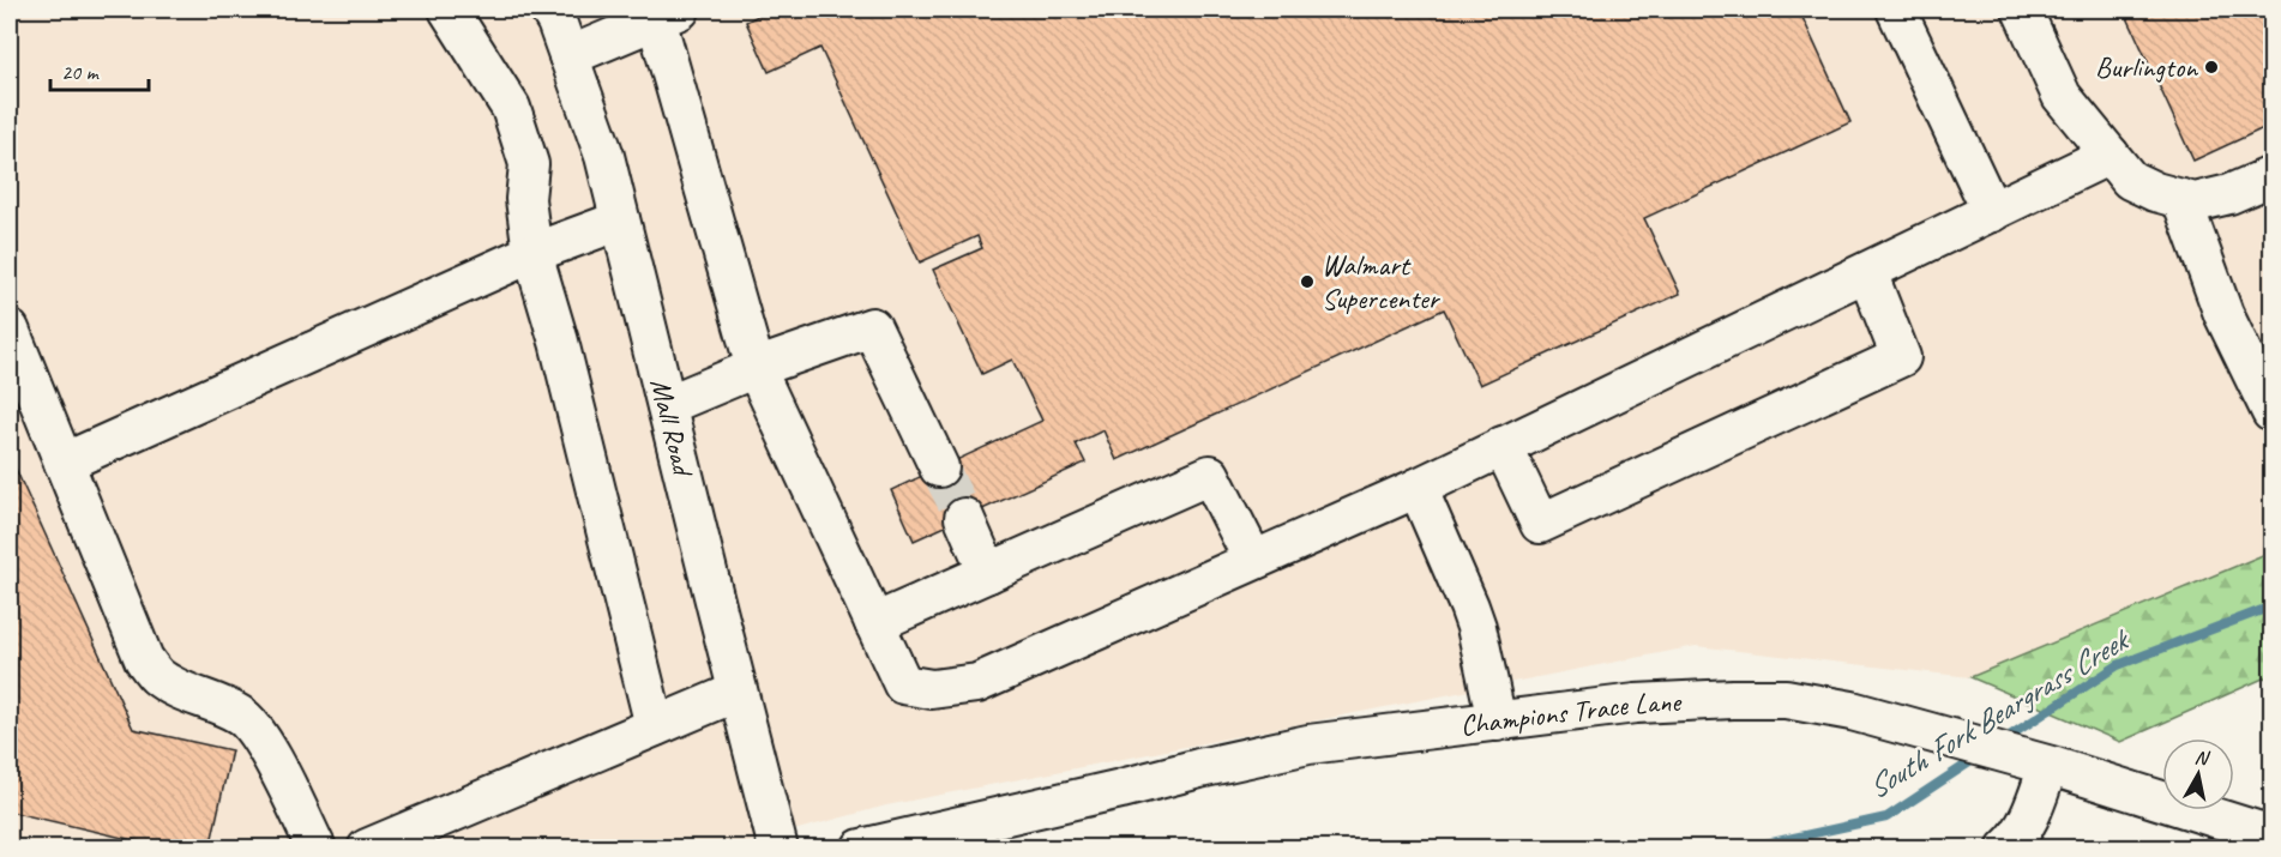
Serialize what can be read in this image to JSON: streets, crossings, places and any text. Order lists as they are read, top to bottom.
{
  "streets": {
    "street": ["Mall Road", "Champions Trace Lane"]
  },
  "water": ["South Fork Beargrass Creek"],
  "places": ["Burlington", "Walmart Supercenter"],
  "scale_bar": "20 m",
  "north": "top"
}
